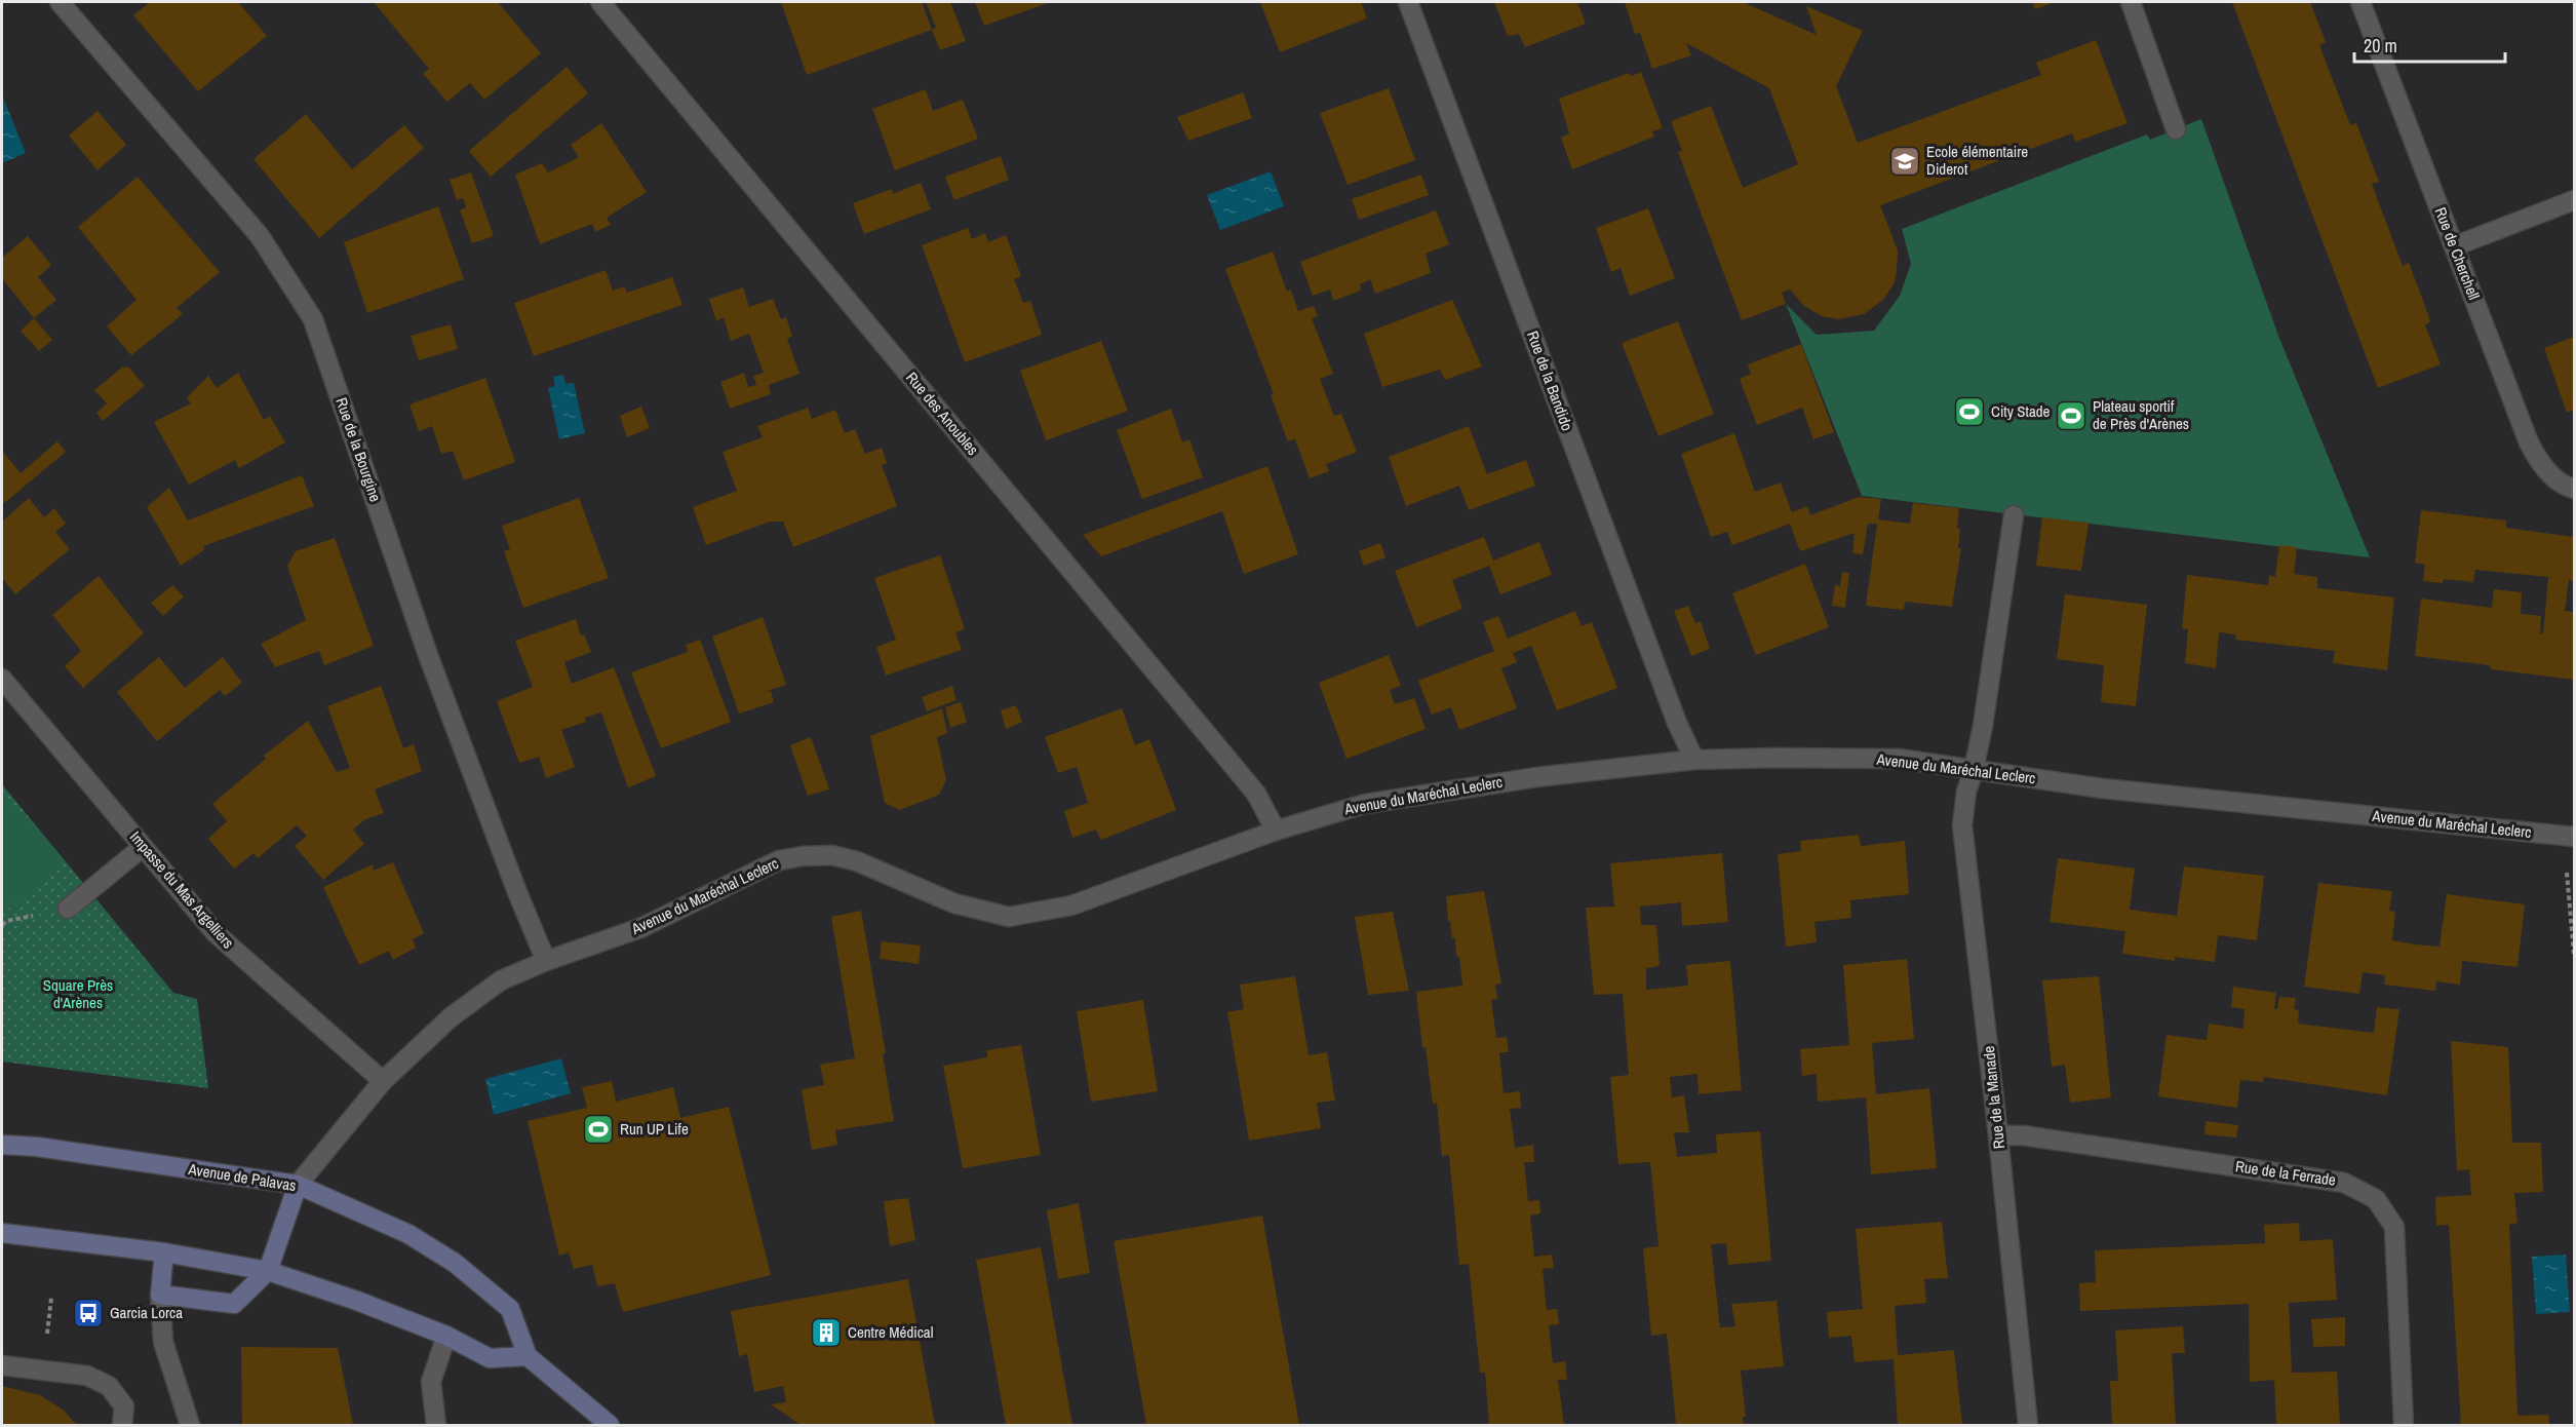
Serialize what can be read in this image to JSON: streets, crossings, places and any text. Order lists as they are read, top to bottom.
{
  "streets": {
    "main road": ["Avenue de Palavas"],
    "street": [
      "Rue de Cherchell",
      "Rue de la Bandido",
      "Rue des Anoubles",
      "Rue de la Bourgine",
      "Avenue du Maréchal Leclerc",
      "Impasse du Mas Argelliers",
      "Rue de la Manade",
      "Rue de la Ferrade"
    ]
  },
  "crossings": [
    ["Rue de la Bandido", "Avenue du Maréchal Leclerc"],
    ["Rue des Anoubles", "Avenue du Maréchal Leclerc"],
    ["Rue de la Bourgine", "Avenue du Maréchal Leclerc"],
    ["Avenue du Maréchal Leclerc", "Impasse du Mas Argelliers"],
    ["Avenue du Maréchal Leclerc", "Rue de la Manade"],
    ["Avenue du Maréchal Leclerc", "Avenue de Palavas"],
    ["Rue de la Manade", "Rue de la Ferrade"]
  ],
  "parks": ["Square Près d'Arènes"],
  "places": {
    "school or university": ["Ecole élémentaire Diderot"],
    "sports": ["City Stade", "Plateau sportif de Près d'Arènes", "Run UP Life"],
    "bus stop": ["Garcia Lorca"],
    "building": ["Centre Médical"]
  },
  "scale_bar": "20 m"
}
